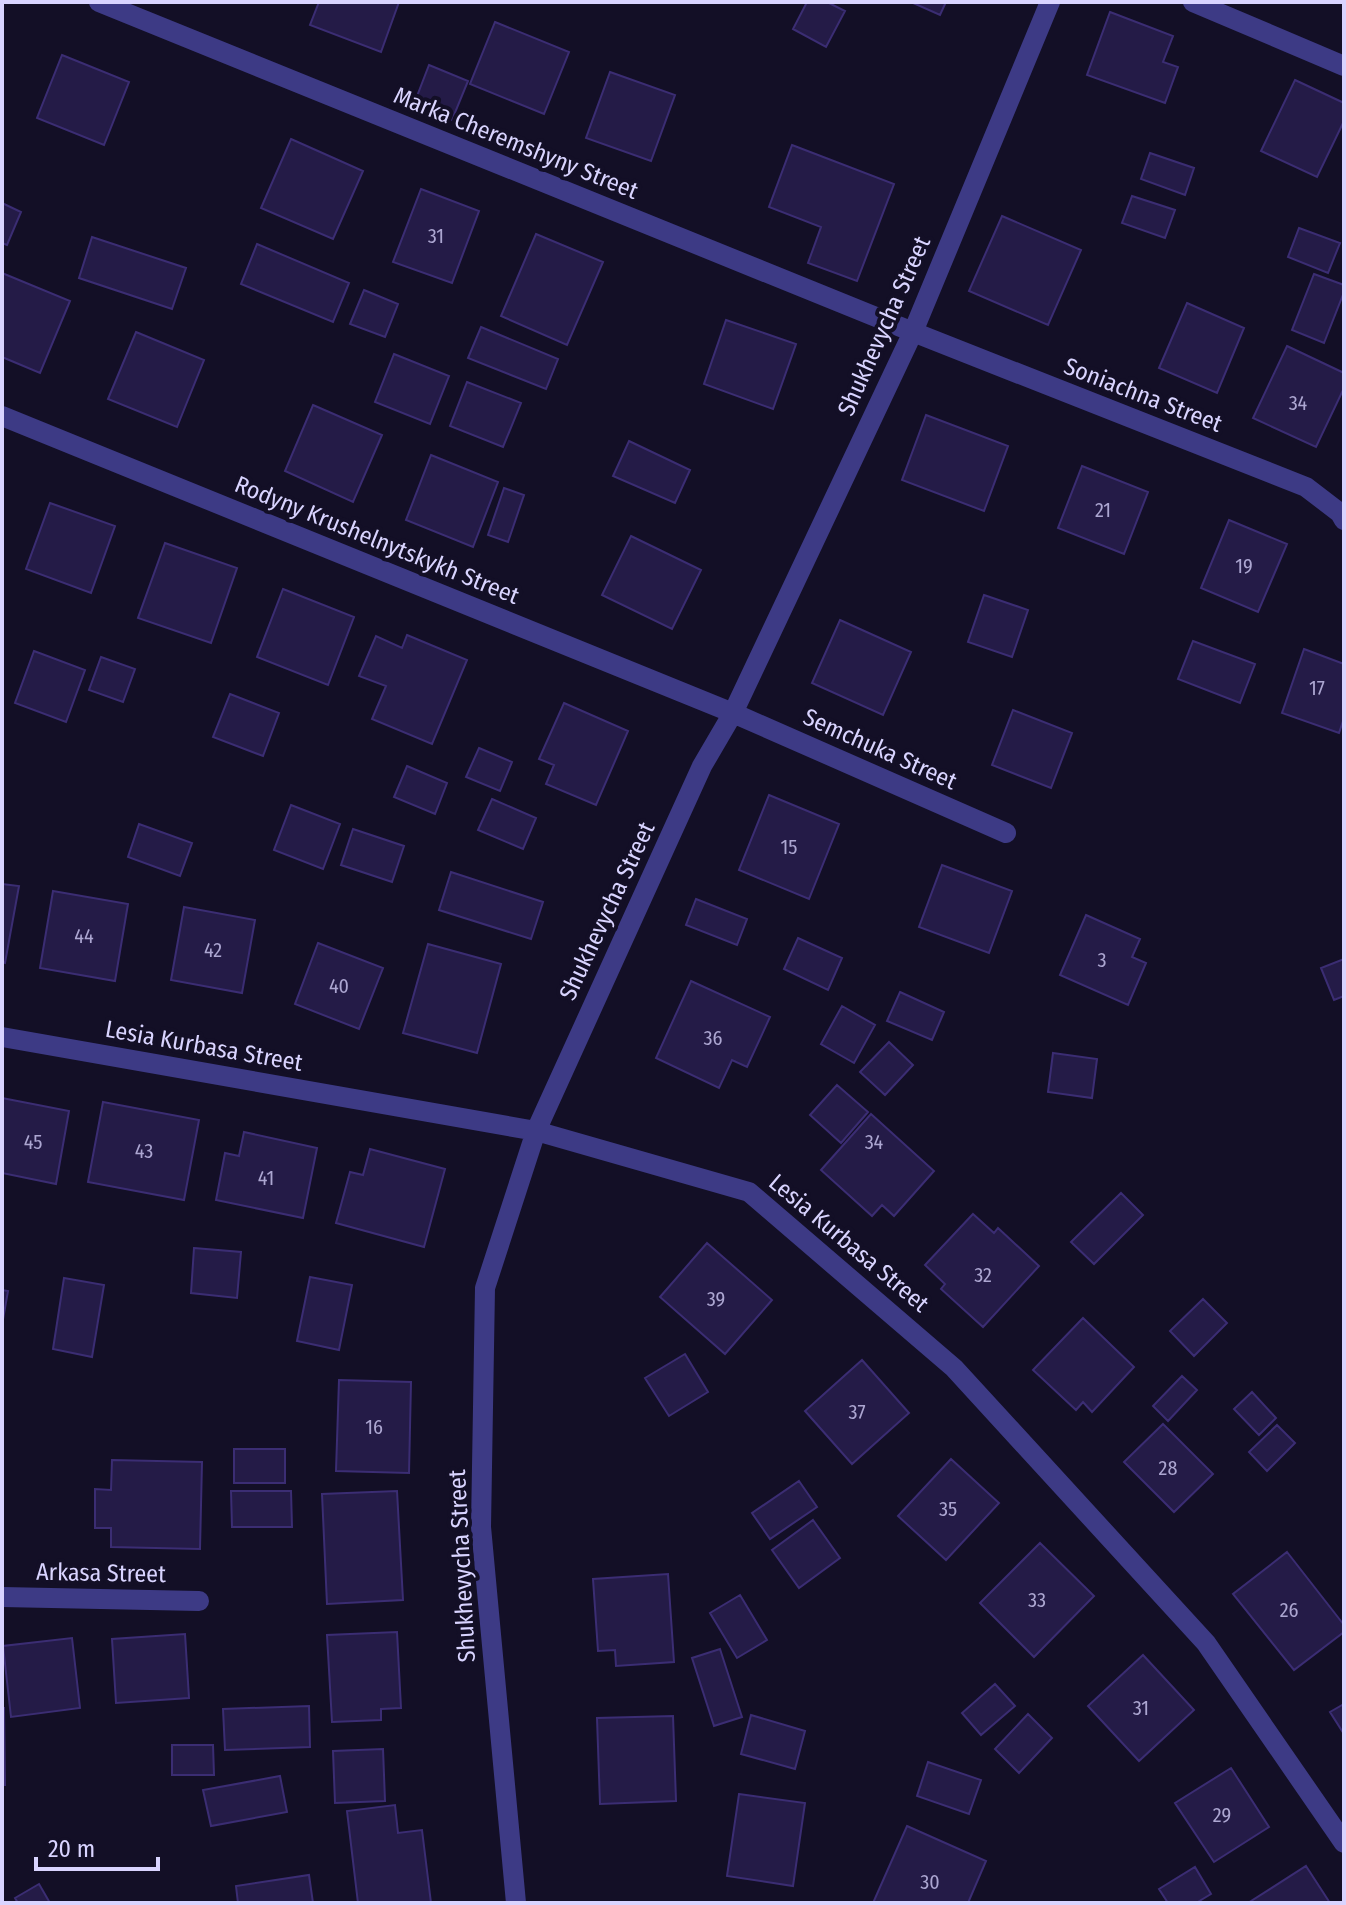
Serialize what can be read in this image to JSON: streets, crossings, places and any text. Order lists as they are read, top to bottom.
{
  "streets": {
    "street": [
      "Marka Cheremshyny Street",
      "Shukhevycha Street",
      "Soniachna Street",
      "Rodyny Krushelnytskykh Street",
      "Semchuka Street",
      "Lesia Kurbasa Street",
      "Arkasa Street"
    ]
  },
  "crossings": [
    ["Marka Cheremshyny Street", "Shukhevycha Street"],
    ["Marka Cheremshyny Street", "Soniachna Street"],
    ["Shukhevycha Street", "Soniachna Street"],
    ["Shukhevycha Street", "Rodyny Krushelnytskykh Street"],
    ["Shukhevycha Street", "Semchuka Street"],
    ["Shukhevycha Street", "Lesia Kurbasa Street"],
    ["Rodyny Krushelnytskykh Street", "Semchuka Street"]
  ],
  "house_numbers": [
    "31",
    "34",
    "21",
    "19",
    "17",
    "15",
    "44",
    "42",
    "3",
    "40",
    "36",
    "45",
    "34",
    "43",
    "41",
    "32",
    "39",
    "37",
    "16",
    "28",
    "35",
    "33",
    "26",
    "31",
    "29",
    "30"
  ],
  "scale_bar": "20 m"
}
